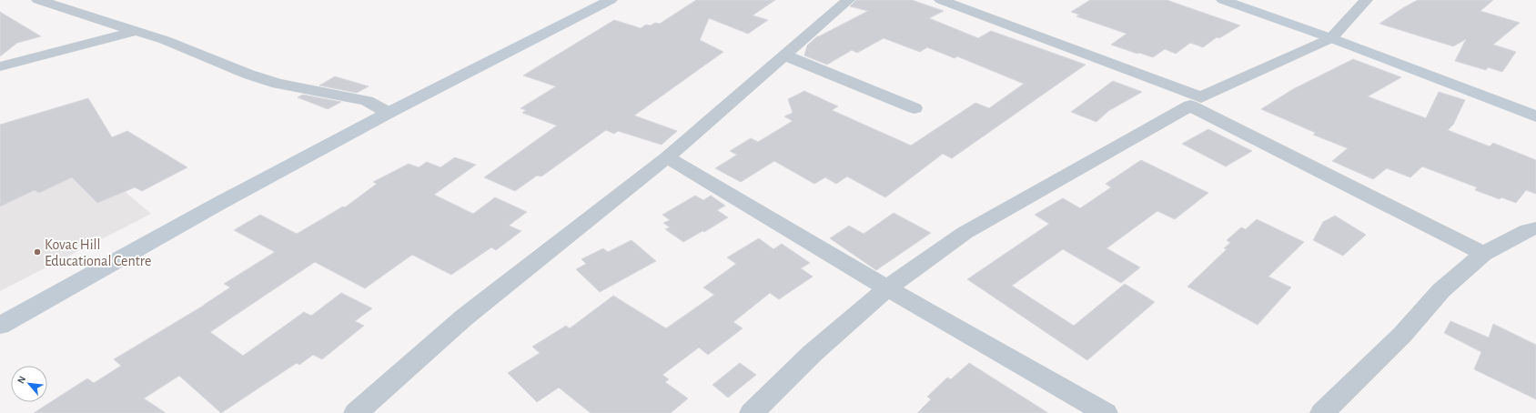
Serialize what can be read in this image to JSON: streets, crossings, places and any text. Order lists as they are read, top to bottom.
{
  "places": ["Kovac Hill Educational Centre"],
  "north": "top left"
}
